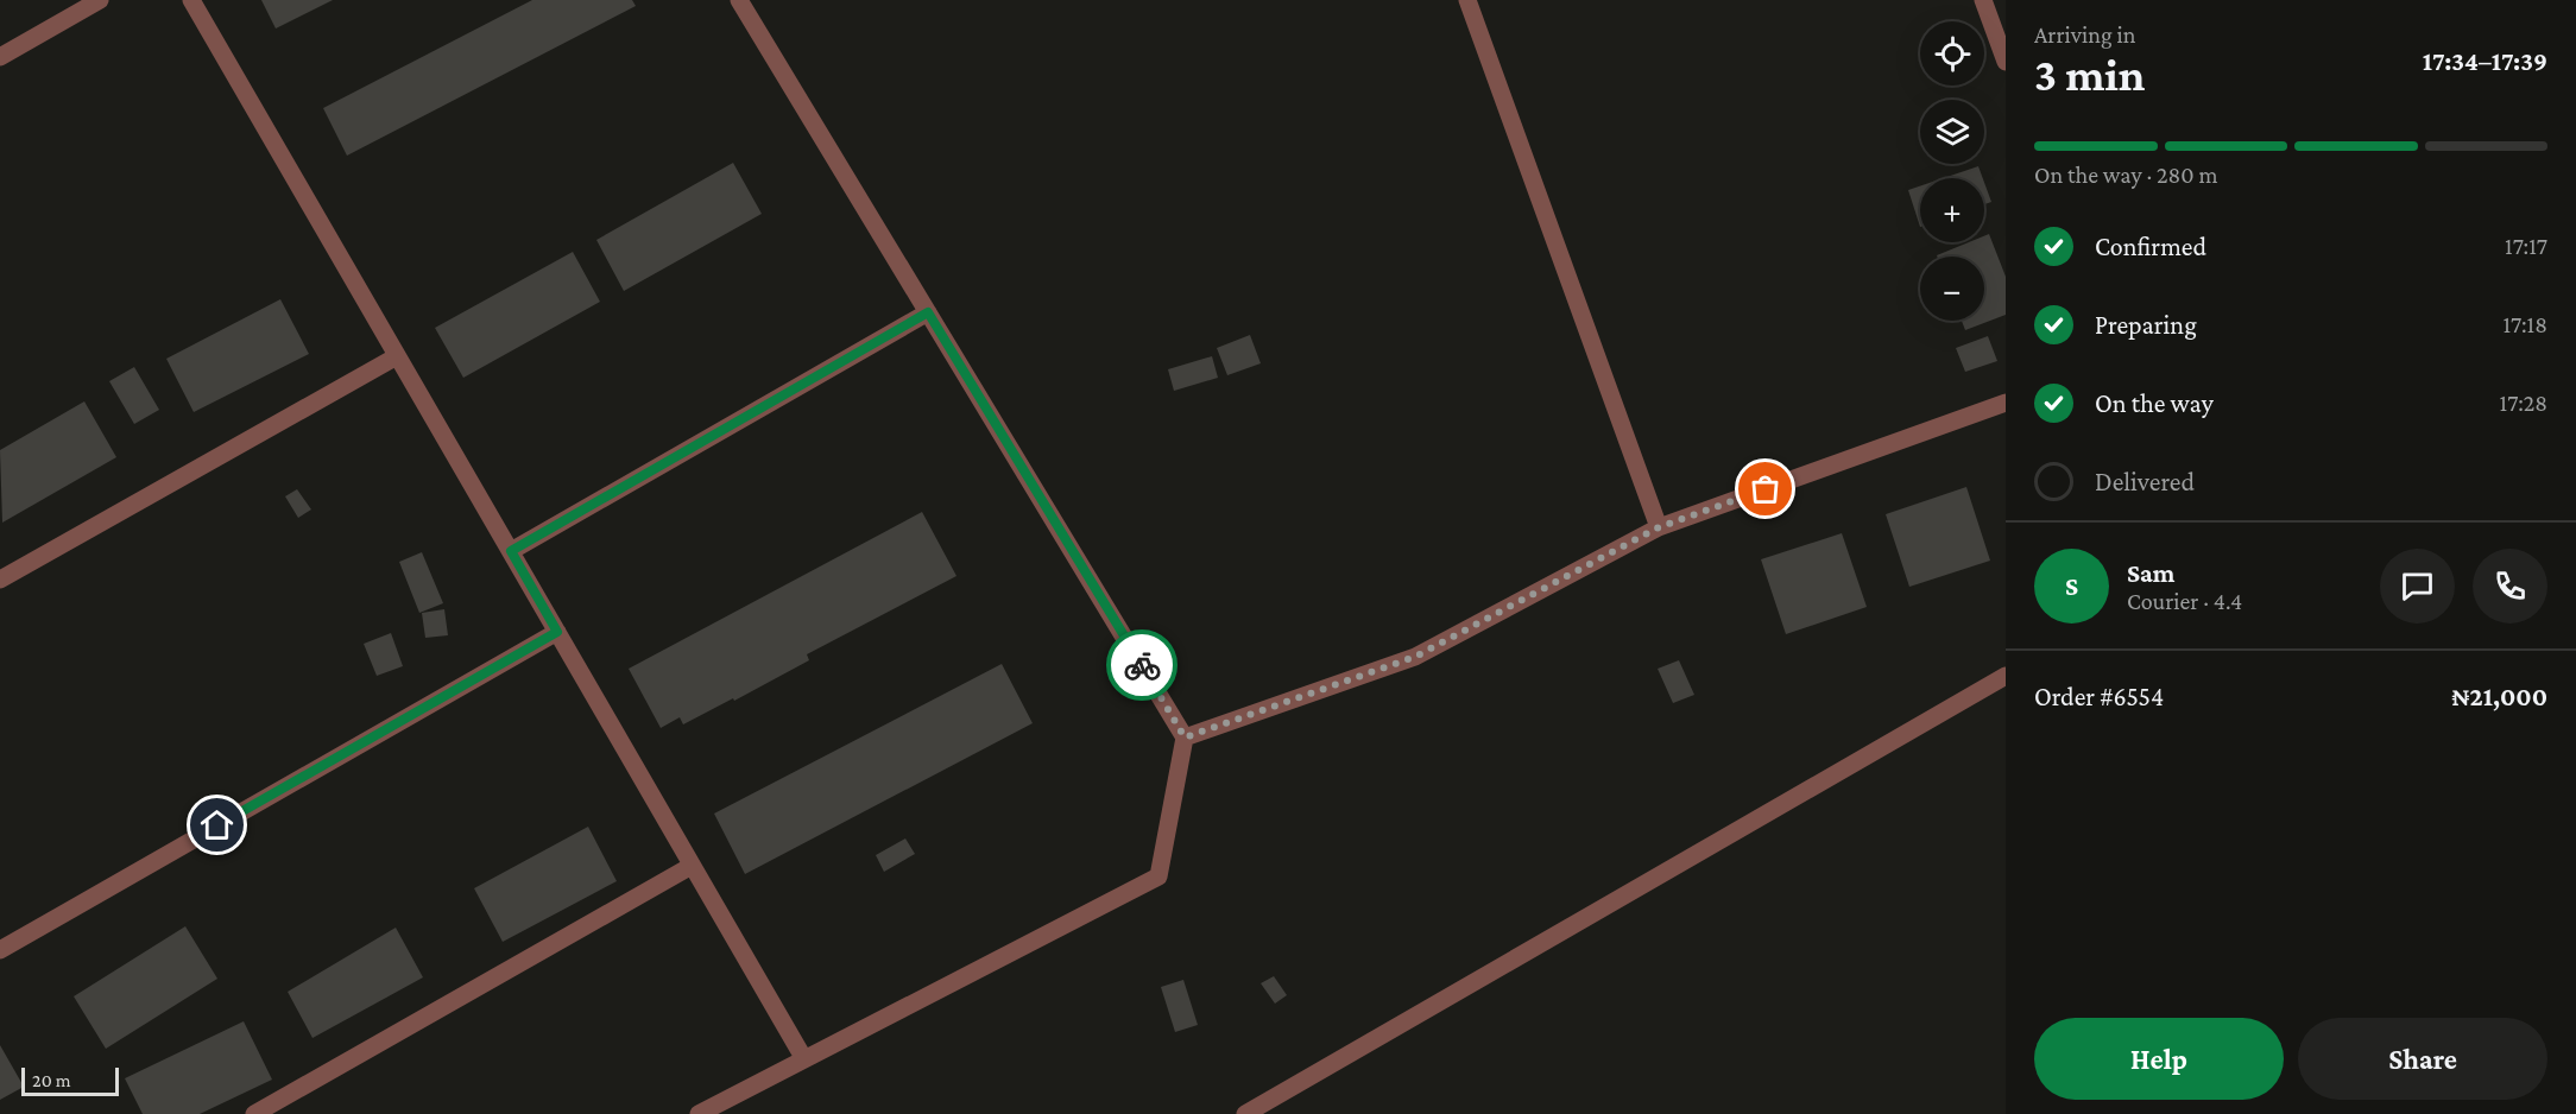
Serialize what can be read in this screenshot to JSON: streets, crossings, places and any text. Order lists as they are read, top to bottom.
{
  "scale_bar": "20 m",
  "page": {
    "heading": ["3 min", "Arriving in", "17:34–17:39"],
    "panel": [
      "Sam",
      "Courier · 4.4",
      "Order #6554",
      "₦21,000"
    ],
    "map_buttons": ["+", "−"],
    "bar": "On the way · 280 m",
    "list": [
      ["Confirmed", "17:17"],
      ["Preparing", "17:18"],
      ["On the way", "17:28"],
      "Delivered"
    ],
    "round": "S",
    "buttons": ["Help", "Share"],
    "scale": "20 m"
  }
}
